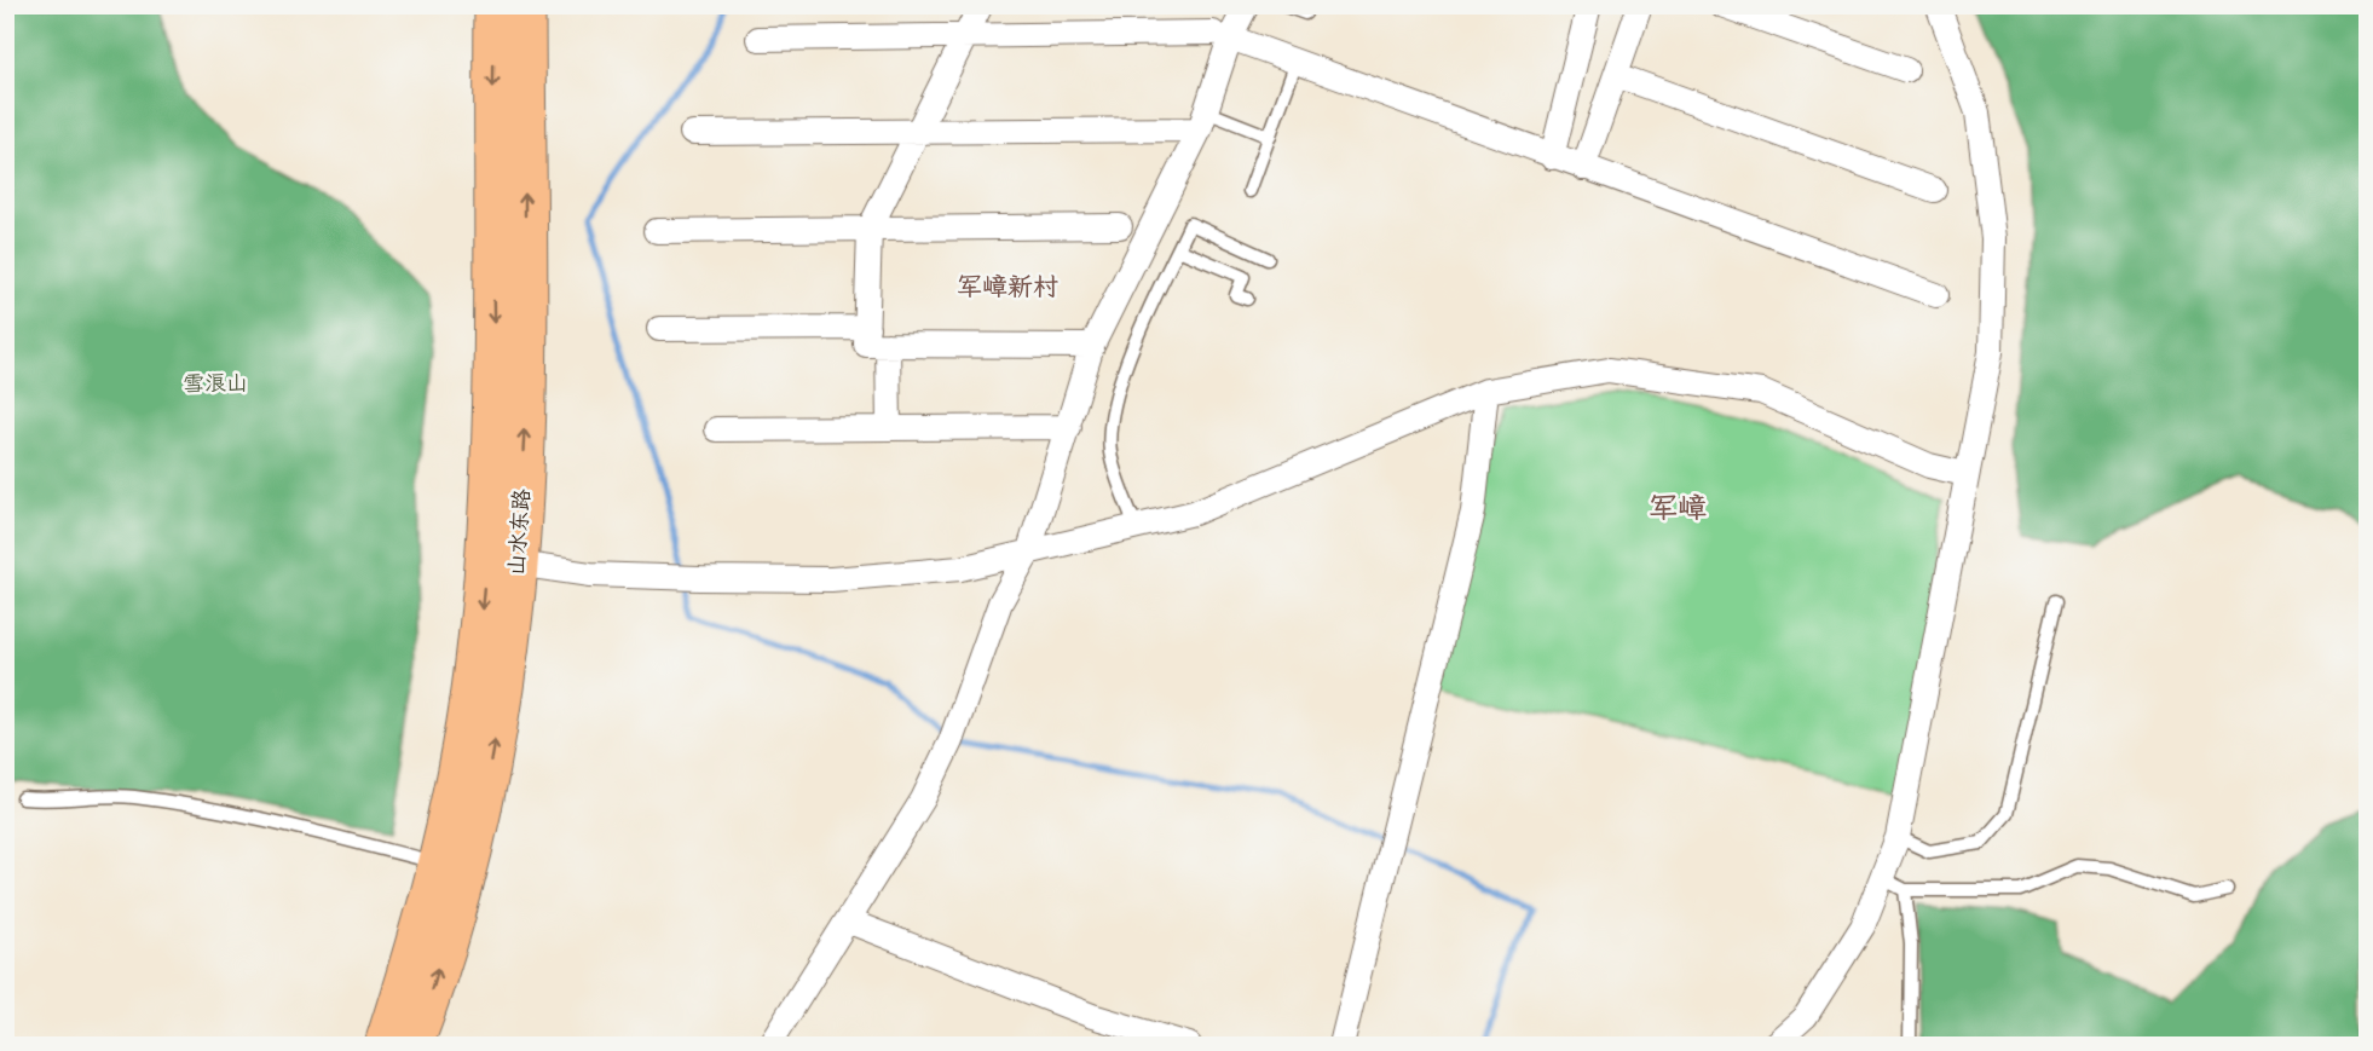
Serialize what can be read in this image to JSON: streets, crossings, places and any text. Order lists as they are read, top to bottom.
{
  "streets": {
    "highway": ["山水东路"]
  },
  "districts": ["军嶂新村", "军嶂"],
  "parks": ["雪浪山"]
}
